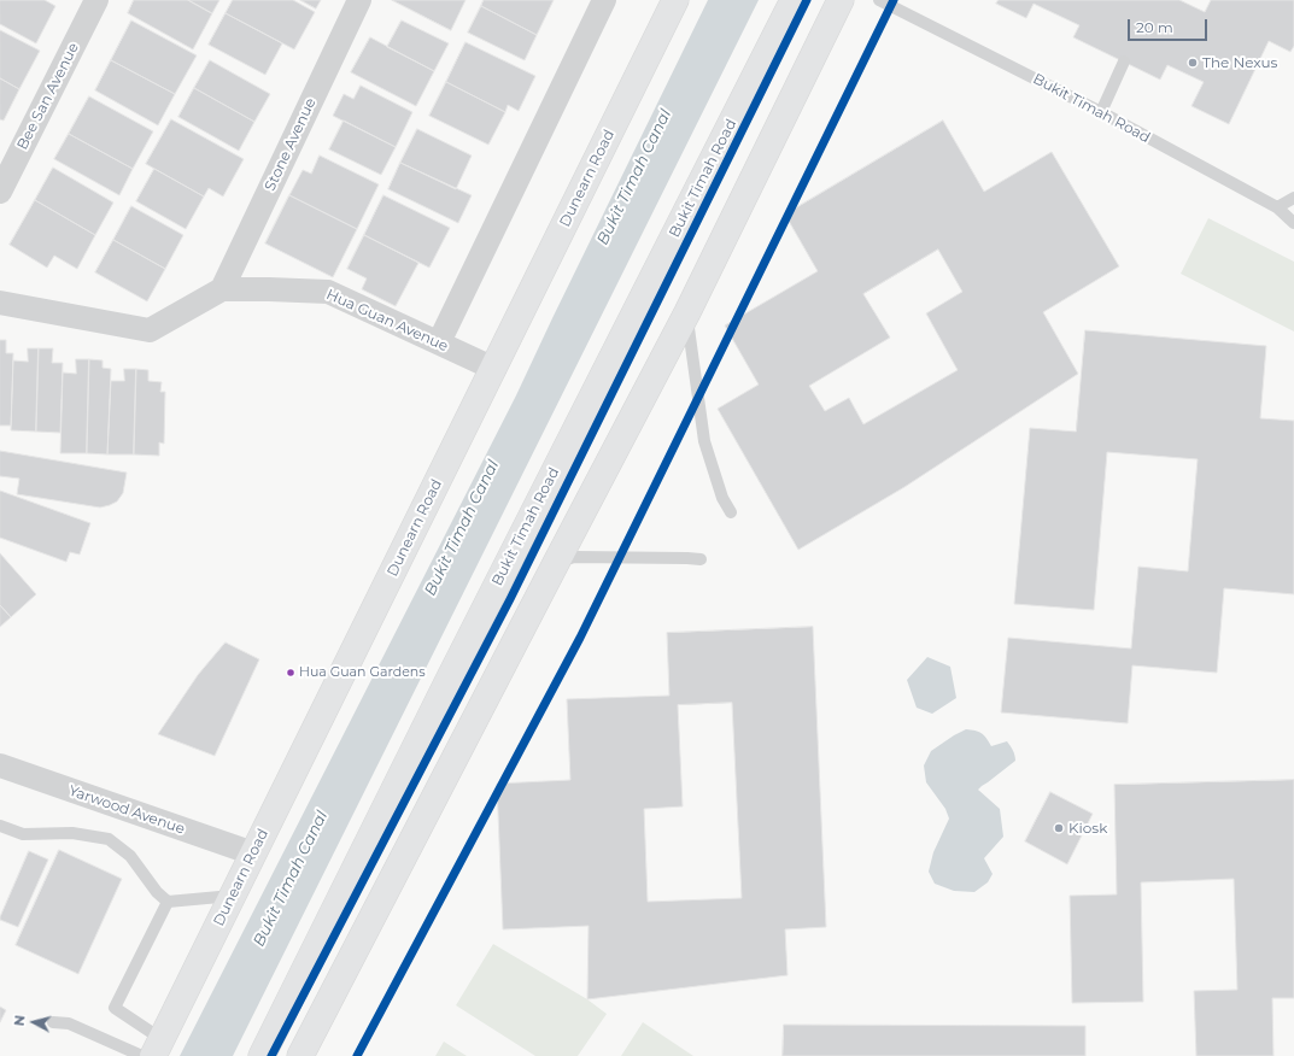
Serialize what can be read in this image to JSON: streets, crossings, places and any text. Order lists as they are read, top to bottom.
{
  "streets": {
    "highway": ["Bukit Timah Road", "Dunearn Road"],
    "street": [
      "Bee San Avenue",
      "Stone Avenue",
      "Hua Guan Avenue",
      "Yarwood Avenue"
    ]
  },
  "crossings": [
    ["Stone Avenue", "Hua Guan Avenue"],
    ["Dunearn Road", "Hua Guan Avenue"],
    ["Dunearn Road", "Yarwood Avenue"]
  ],
  "water": ["Bukit Timah Canal"],
  "places": ["The Nexus", "Hua Guan Gardens", "Kiosk"],
  "scale_bar": "20 m",
  "north": "left"
}
